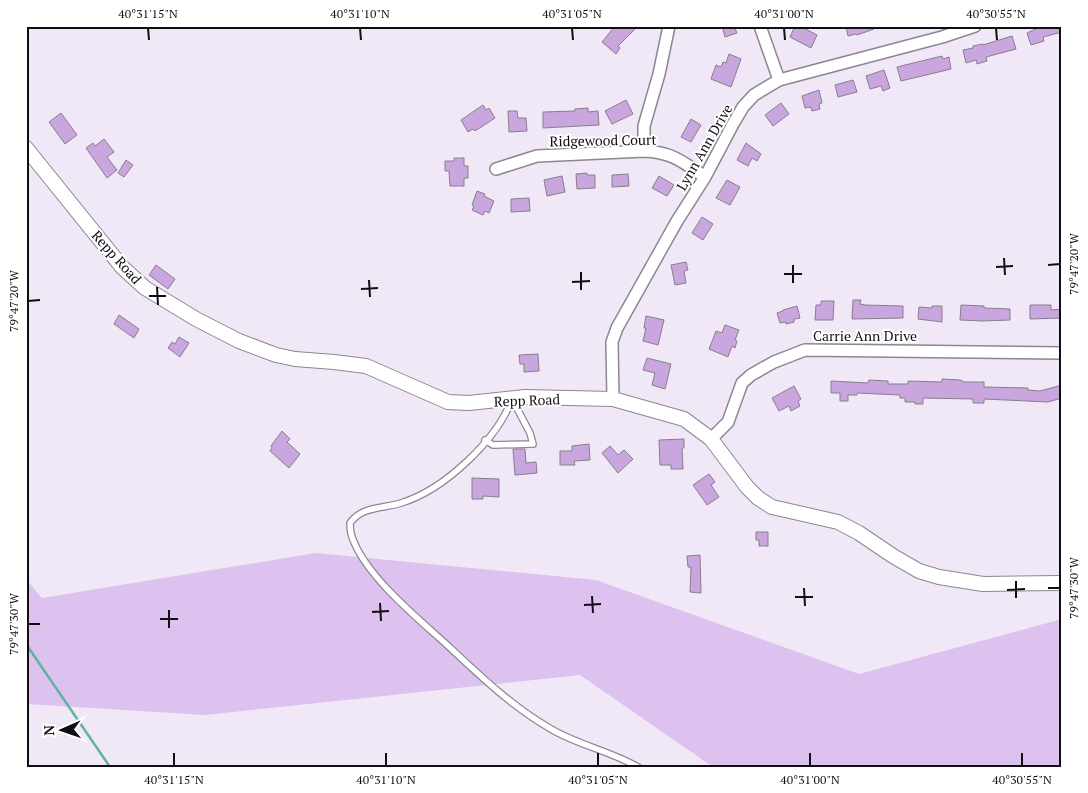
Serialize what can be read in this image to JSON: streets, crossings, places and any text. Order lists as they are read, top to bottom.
{
  "streets": {
    "street": [
      "Ridgewood Court",
      "Lynn Ann Drive",
      "Repp Road",
      "Carrie Ann Drive"
    ]
  },
  "crossings": [
    ["Ridgewood Court", "Lynn Ann Drive"],
    ["Lynn Ann Drive", "Repp Road"],
    ["Repp Road", "Carrie Ann Drive"]
  ],
  "north": "left",
  "coordinates": [
    "40°31'15\"N",
    "40°31'10\"N",
    "40°31'05\"N",
    "40°31'00\"N",
    "40°30'55\"N",
    "79°47'20\"W",
    "79°47'30\"W"
  ]
}
